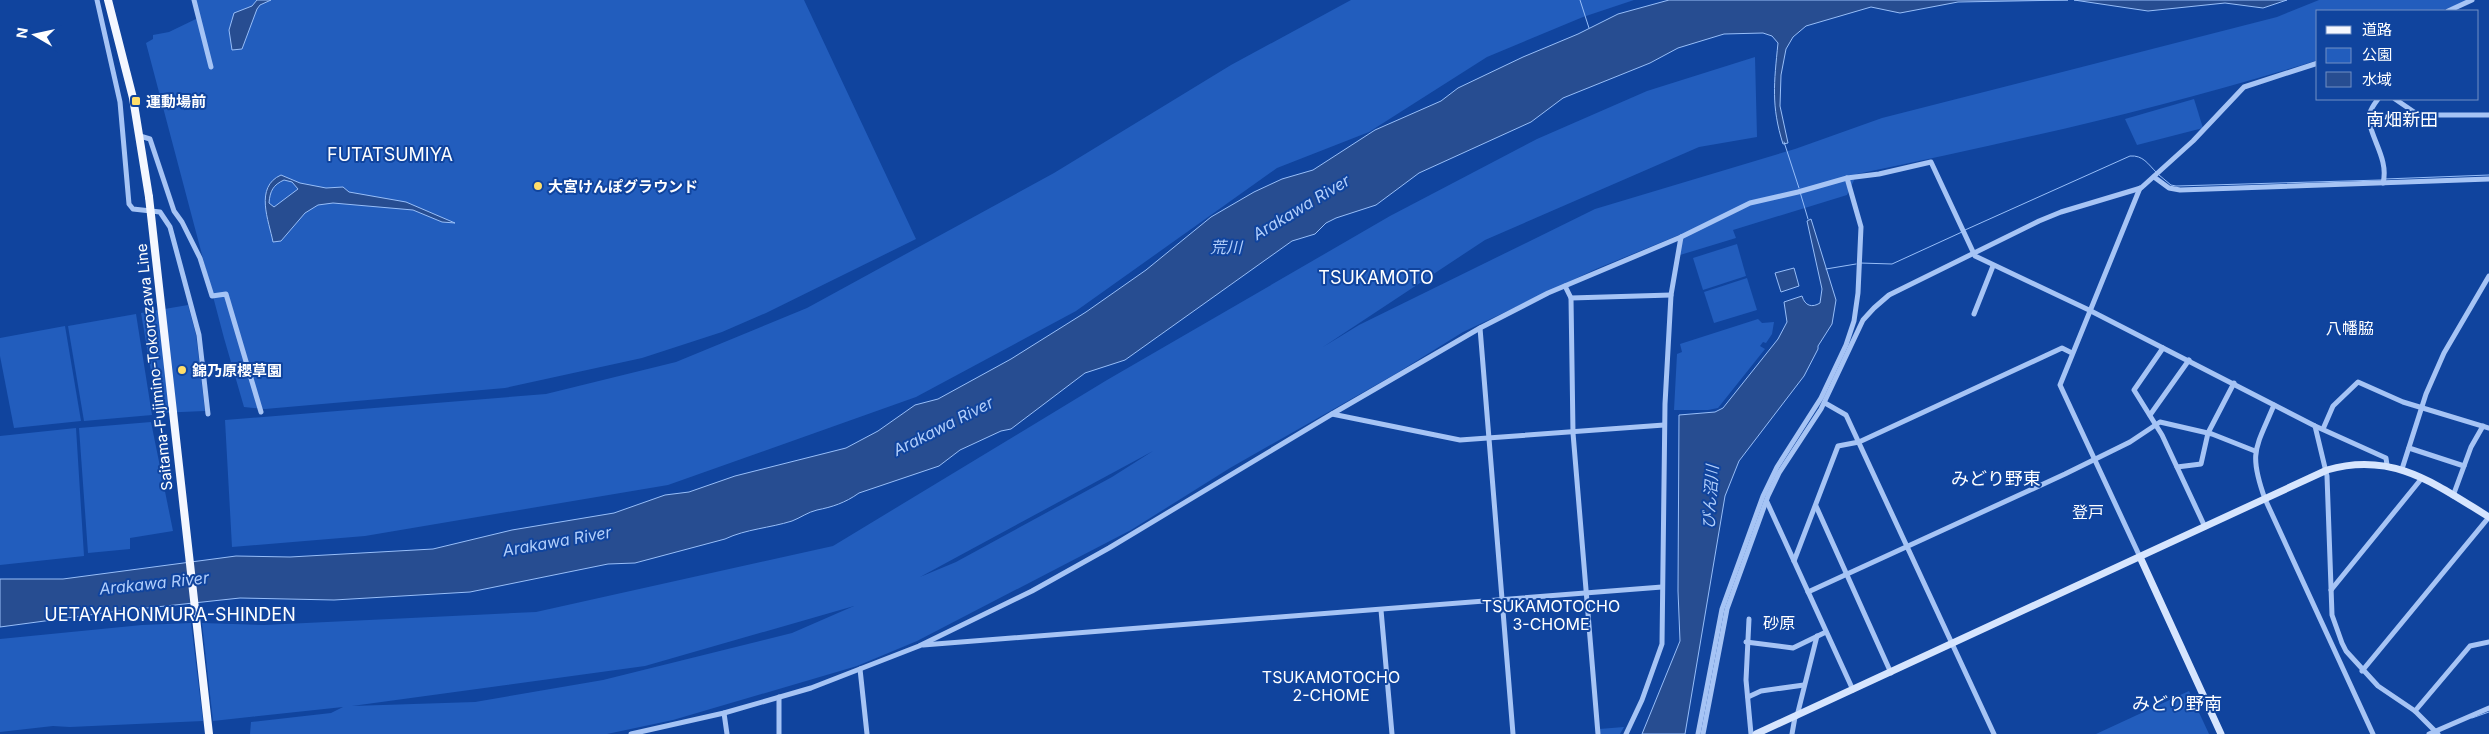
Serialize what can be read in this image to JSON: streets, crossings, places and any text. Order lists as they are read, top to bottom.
{
  "streets": {
    "main road": ["Saitama-Fujimino-Tokorozawa Line"]
  },
  "districts": [
    "南畑新田",
    "FUTATSUMIYA",
    "TSUKAMOTO",
    "八幡脇",
    "みどり野東",
    "登戸",
    "TSUKAMOTOCHO 3-CHOME",
    "UETAYAHONMURA-SHINDEN",
    "砂原",
    "TSUKAMOTOCHO 2-CHOME",
    "みどり野南"
  ],
  "water": ["Arakawa River", "荒川", "びん沼川"],
  "places": {
    "transit": ["運動場前"],
    "other": ["大宮けんぽグラウンド", "錦乃原櫻草園"]
  },
  "legend": ["道路", "公園", "水域"],
  "north": "left"
}
